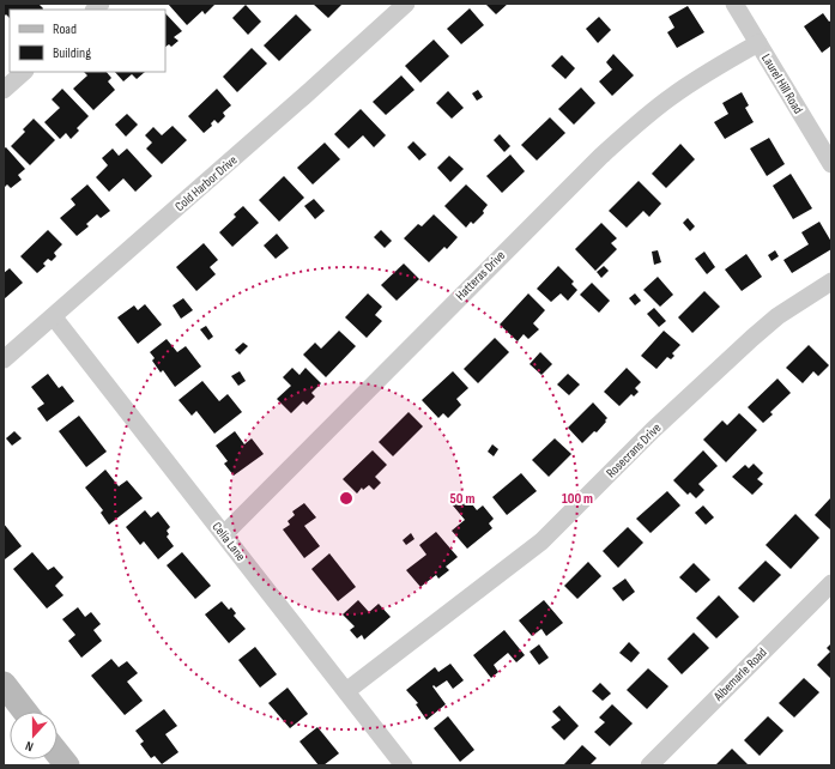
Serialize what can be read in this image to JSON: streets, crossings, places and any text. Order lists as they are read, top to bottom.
{
  "streets": {
    "street": [
      "Laurel Hill Road",
      "Cold Harbor Drive",
      "Hatteras Drive",
      "Rosecrans Drive",
      "Celia Lane",
      "Albemarle Road"
    ]
  },
  "crossings": [
    ["Laurel Hill Road", "Hatteras Drive"],
    ["Cold Harbor Drive", "Celia Lane"],
    ["Hatteras Drive", "Celia Lane"],
    ["Rosecrans Drive", "Celia Lane"]
  ],
  "legend": ["Road", "Building"],
  "north": "bottom",
  "rings": ["50 m", "100 m"]
}
